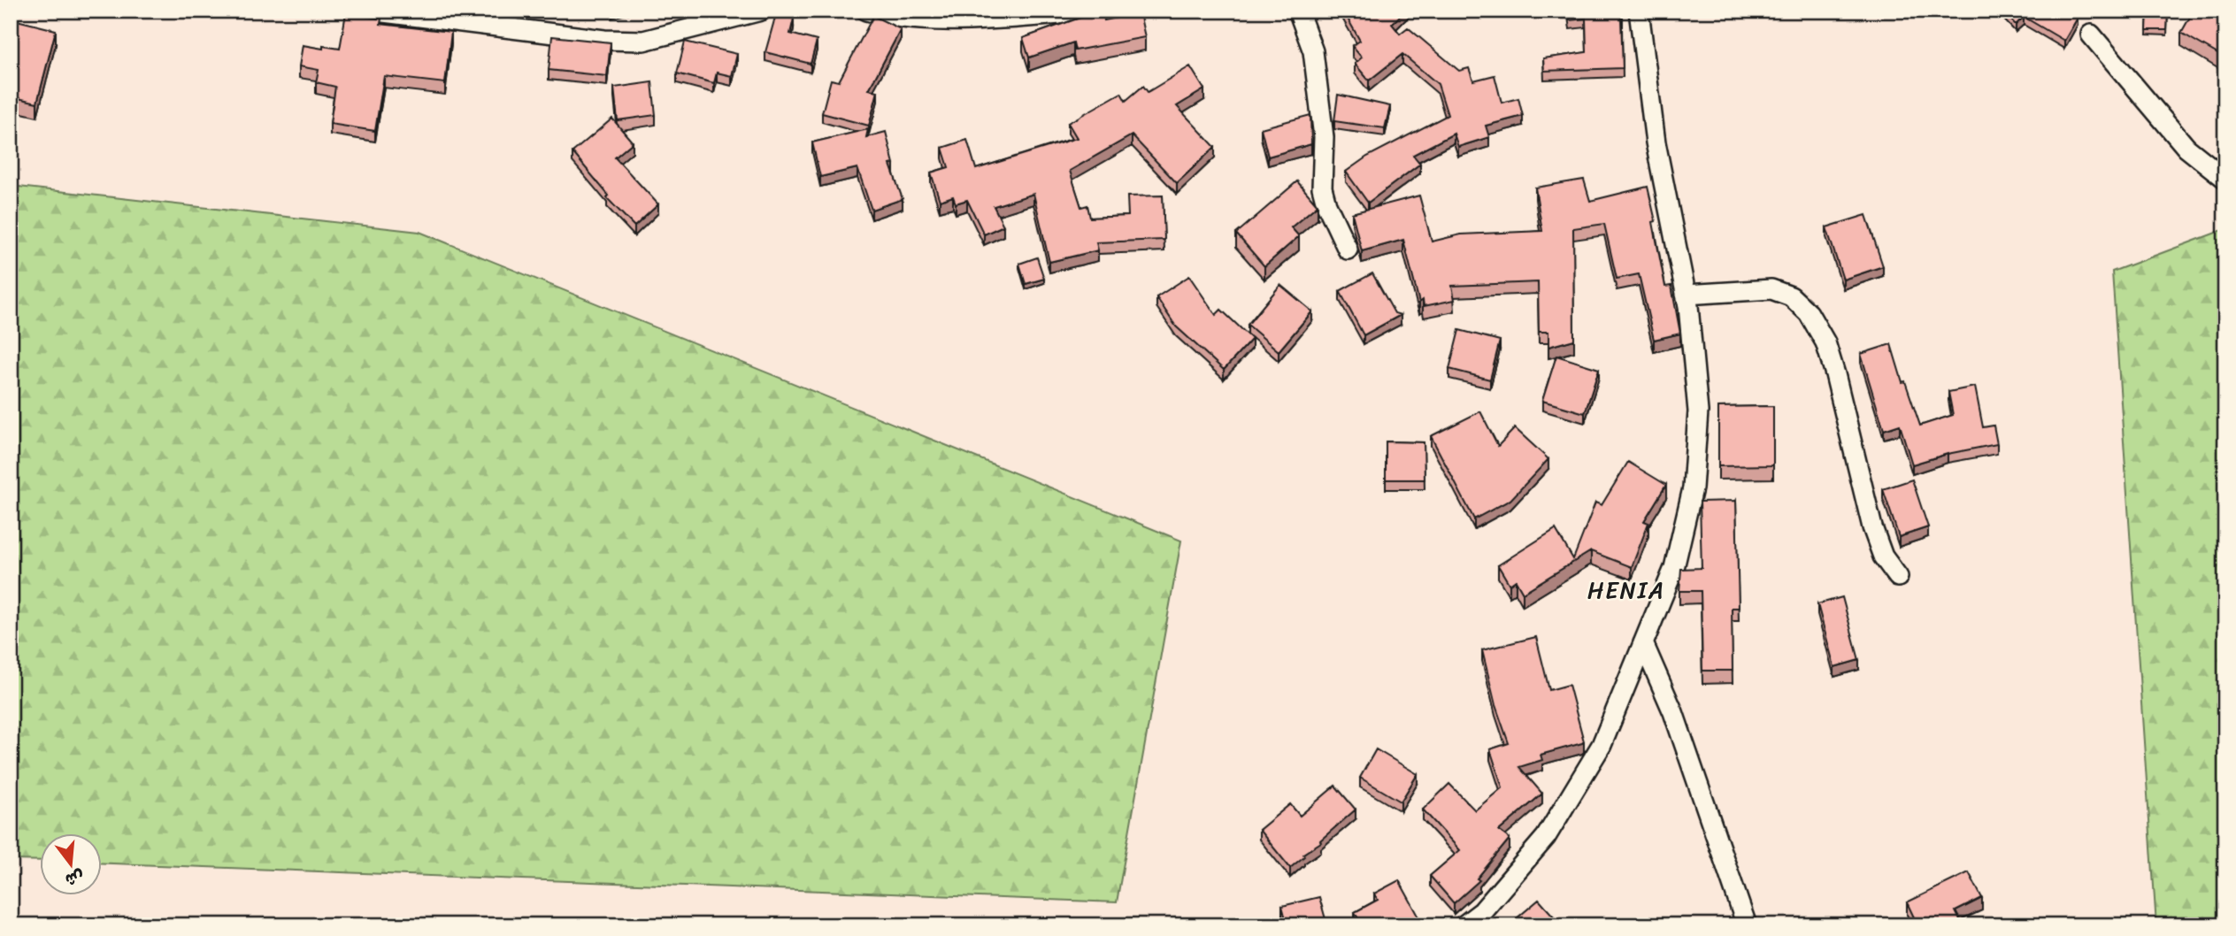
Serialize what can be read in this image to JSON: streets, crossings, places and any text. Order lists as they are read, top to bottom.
{
  "districts": ["HENIA"],
  "north": "bottom"
}
